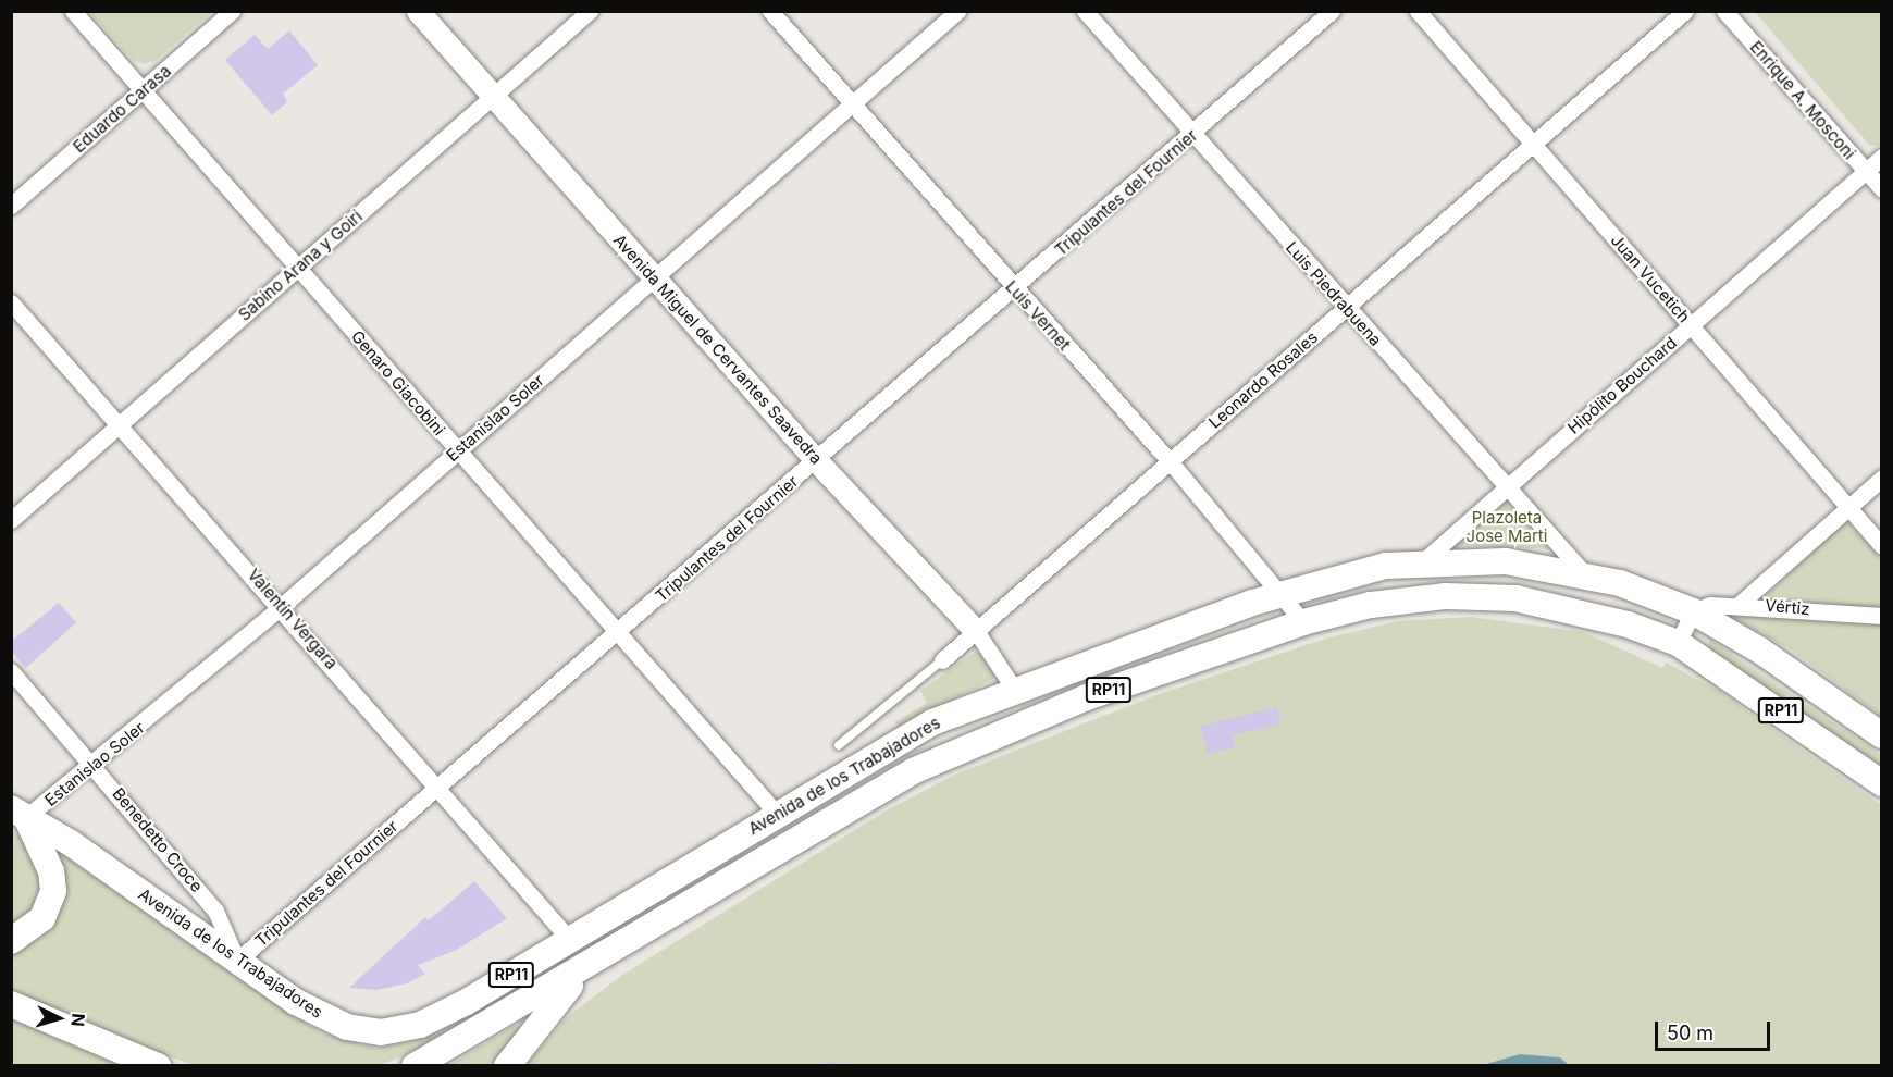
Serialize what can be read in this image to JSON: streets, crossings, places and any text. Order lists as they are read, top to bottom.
{
  "streets": {
    "main road": ["RP11", "Avenida de los Trabajadores"],
    "street": [
      "Enrique A. Mosconi",
      "Eduardo Carasa",
      "Tripulantes del Fournier",
      "Sabino Arana y Goiri",
      "Juan Vucetich",
      "Luis Piedrabuena",
      "Luis Vernet",
      "Avenida Miguel de Cervantes Saavedra",
      "Leonardo Rosales",
      "Genaro Giacobini",
      "Hipólito Bouchard",
      "Estanislao Soler",
      "Vértiz",
      "Valentín Vergara",
      "Benedetto Croce"
    ]
  },
  "crossings": [
    ["Enrique A. Mosconi", "Hipólito Bouchard"],
    ["Eduardo Carasa", "Genaro Giacobini"],
    ["Tripulantes del Fournier", "Luis Piedrabuena"],
    ["Tripulantes del Fournier", "Luis Vernet"],
    ["Tripulantes del Fournier", "Avenida Miguel de Cervantes Saavedra"],
    ["Tripulantes del Fournier", "Genaro Giacobini"],
    ["Tripulantes del Fournier", "Valentín Vergara"],
    ["Tripulantes del Fournier", "Avenida de los Trabajadores"],
    ["Tripulantes del Fournier", "Benedetto Croce"],
    ["Sabino Arana y Goiri", "Avenida Miguel de Cervantes Saavedra"],
    ["Sabino Arana y Goiri", "Genaro Giacobini"],
    ["Sabino Arana y Goiri", "Valentín Vergara"],
    ["Juan Vucetich", "Leonardo Rosales"],
    ["Juan Vucetich", "Hipólito Bouchard"],
    ["Luis Piedrabuena", "Leonardo Rosales"],
    ["Luis Piedrabuena", "Hipólito Bouchard"],
    ["Luis Piedrabuena", "Avenida de los Trabajadores"],
    ["Luis Vernet", "Leonardo Rosales"],
    ["Luis Vernet", "Estanislao Soler"],
    ["Luis Vernet", "Avenida de los Trabajadores"],
    ["Avenida Miguel de Cervantes Saavedra", "Leonardo Rosales"],
    ["Avenida Miguel de Cervantes Saavedra", "Estanislao Soler"],
    ["Avenida Miguel de Cervantes Saavedra", "Avenida de los Trabajadores"],
    ["Genaro Giacobini", "Estanislao Soler"],
    ["Genaro Giacobini", "Avenida de los Trabajadores"],
    ["Hipólito Bouchard", "Avenida de los Trabajadores"],
    ["Estanislao Soler", "Valentín Vergara"],
    ["Estanislao Soler", "Avenida de los Trabajadores"],
    ["Estanislao Soler", "Benedetto Croce"],
    ["Vértiz", "Avenida de los Trabajadores"],
    ["Valentín Vergara", "Avenida de los Trabajadores"],
    ["Avenida de los Trabajadores", "Benedetto Croce"]
  ],
  "parks": ["Plazoleta Jose Marti"],
  "scale_bar": "50 m",
  "north": "right"
}
